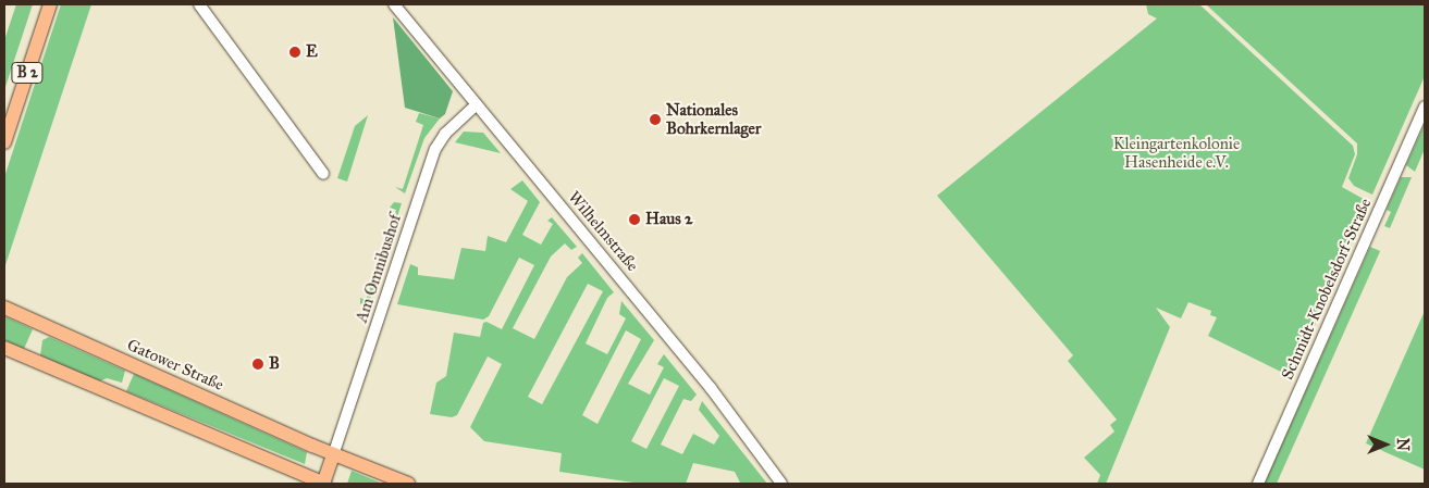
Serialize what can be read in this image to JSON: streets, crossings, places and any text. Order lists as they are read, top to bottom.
{
  "streets": {
    "main road": ["B 2", "Gatower Straße"],
    "street": ["Wilhelmstraße", "Am Omnibushof", "Schmidt-Knobelsdorf-Straße"]
  },
  "crossings": [
    ["Wilhelmstraße", "Am Omnibushof"],
    ["Am Omnibushof", "Gatower Straße"]
  ],
  "parks": ["Kleingartenkolonie Hasenheide e.V."],
  "places": [
    "E",
    "Nationales Bohrkernlager",
    "Haus 2",
    "B"
  ],
  "north": "right"
}
